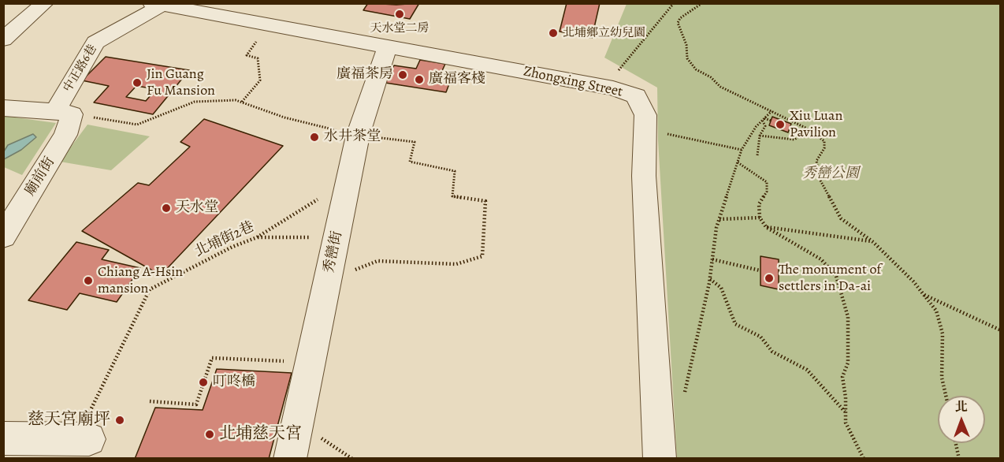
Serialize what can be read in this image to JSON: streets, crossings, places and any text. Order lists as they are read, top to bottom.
{
  "streets": {
    "street": [
      "中正路6巷",
      "Zhongxing Street",
      "廟前街",
      "秀巒街"
    ],
    "path": ["北埔街2巷"]
  },
  "crossings": [
    ["中正路6巷", "Zhongxing Street"],
    ["中正路6巷", "廟前街"],
    ["Zhongxing Street", "秀巒街"],
    ["北埔街2巷", "秀巒街"]
  ],
  "parks": ["秀巒公園"],
  "places": [
    "天水堂二房",
    "北埔鄉立幼兒園",
    "廣福茶房",
    "廣福客棧",
    "Jin Guang Fu Mansion",
    "Xiu Luan Pavilion",
    "水井茶堂",
    "天水堂",
    "The monument of settlers in Da-ai",
    "Chiang A-Hsin mansion",
    "叮咚橋",
    "慈天宮廟坪",
    "北埔慈天宮"
  ],
  "north": "top"
}
